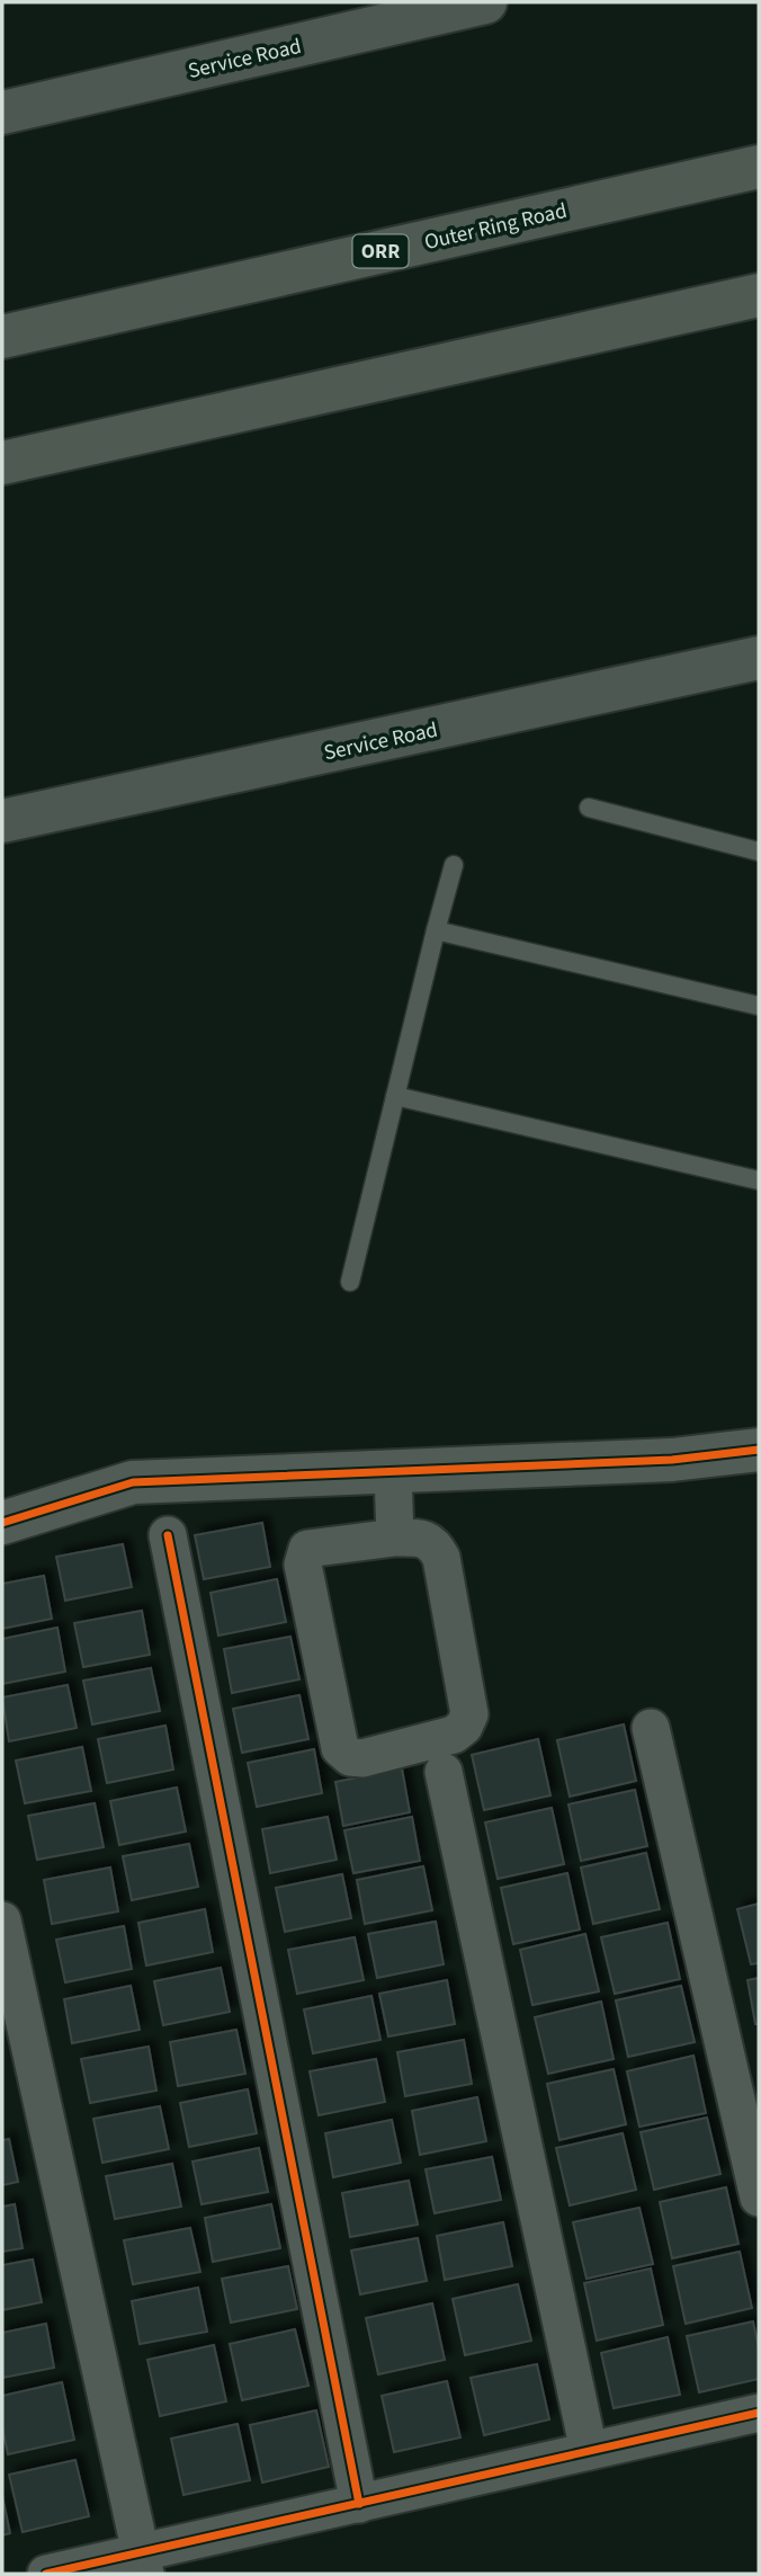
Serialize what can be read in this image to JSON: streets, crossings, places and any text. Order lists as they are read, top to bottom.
{
  "streets": {
    "highway": ["Outer Ring Road", "ORR"],
    "main road": ["Service Road"]
  }
}
